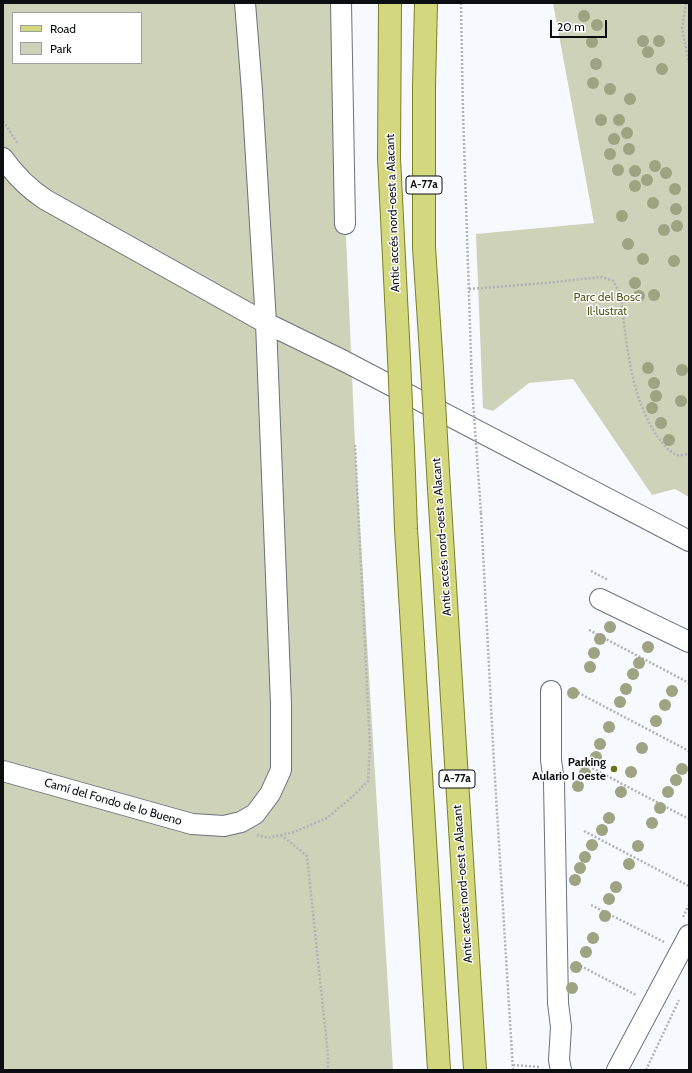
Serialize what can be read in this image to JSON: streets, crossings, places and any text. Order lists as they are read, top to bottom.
{
  "streets": {
    "main road": ["A-77a", "Antic accés nord-oest a Alacant"],
    "street": ["Camí del Fondo de lo Bueno"]
  },
  "parks": ["Parc del Bosc Il·lustrat"],
  "places": ["Parking Aulario I oeste"],
  "legend": ["Road", "Park"],
  "scale_bar": "20 m"
}
